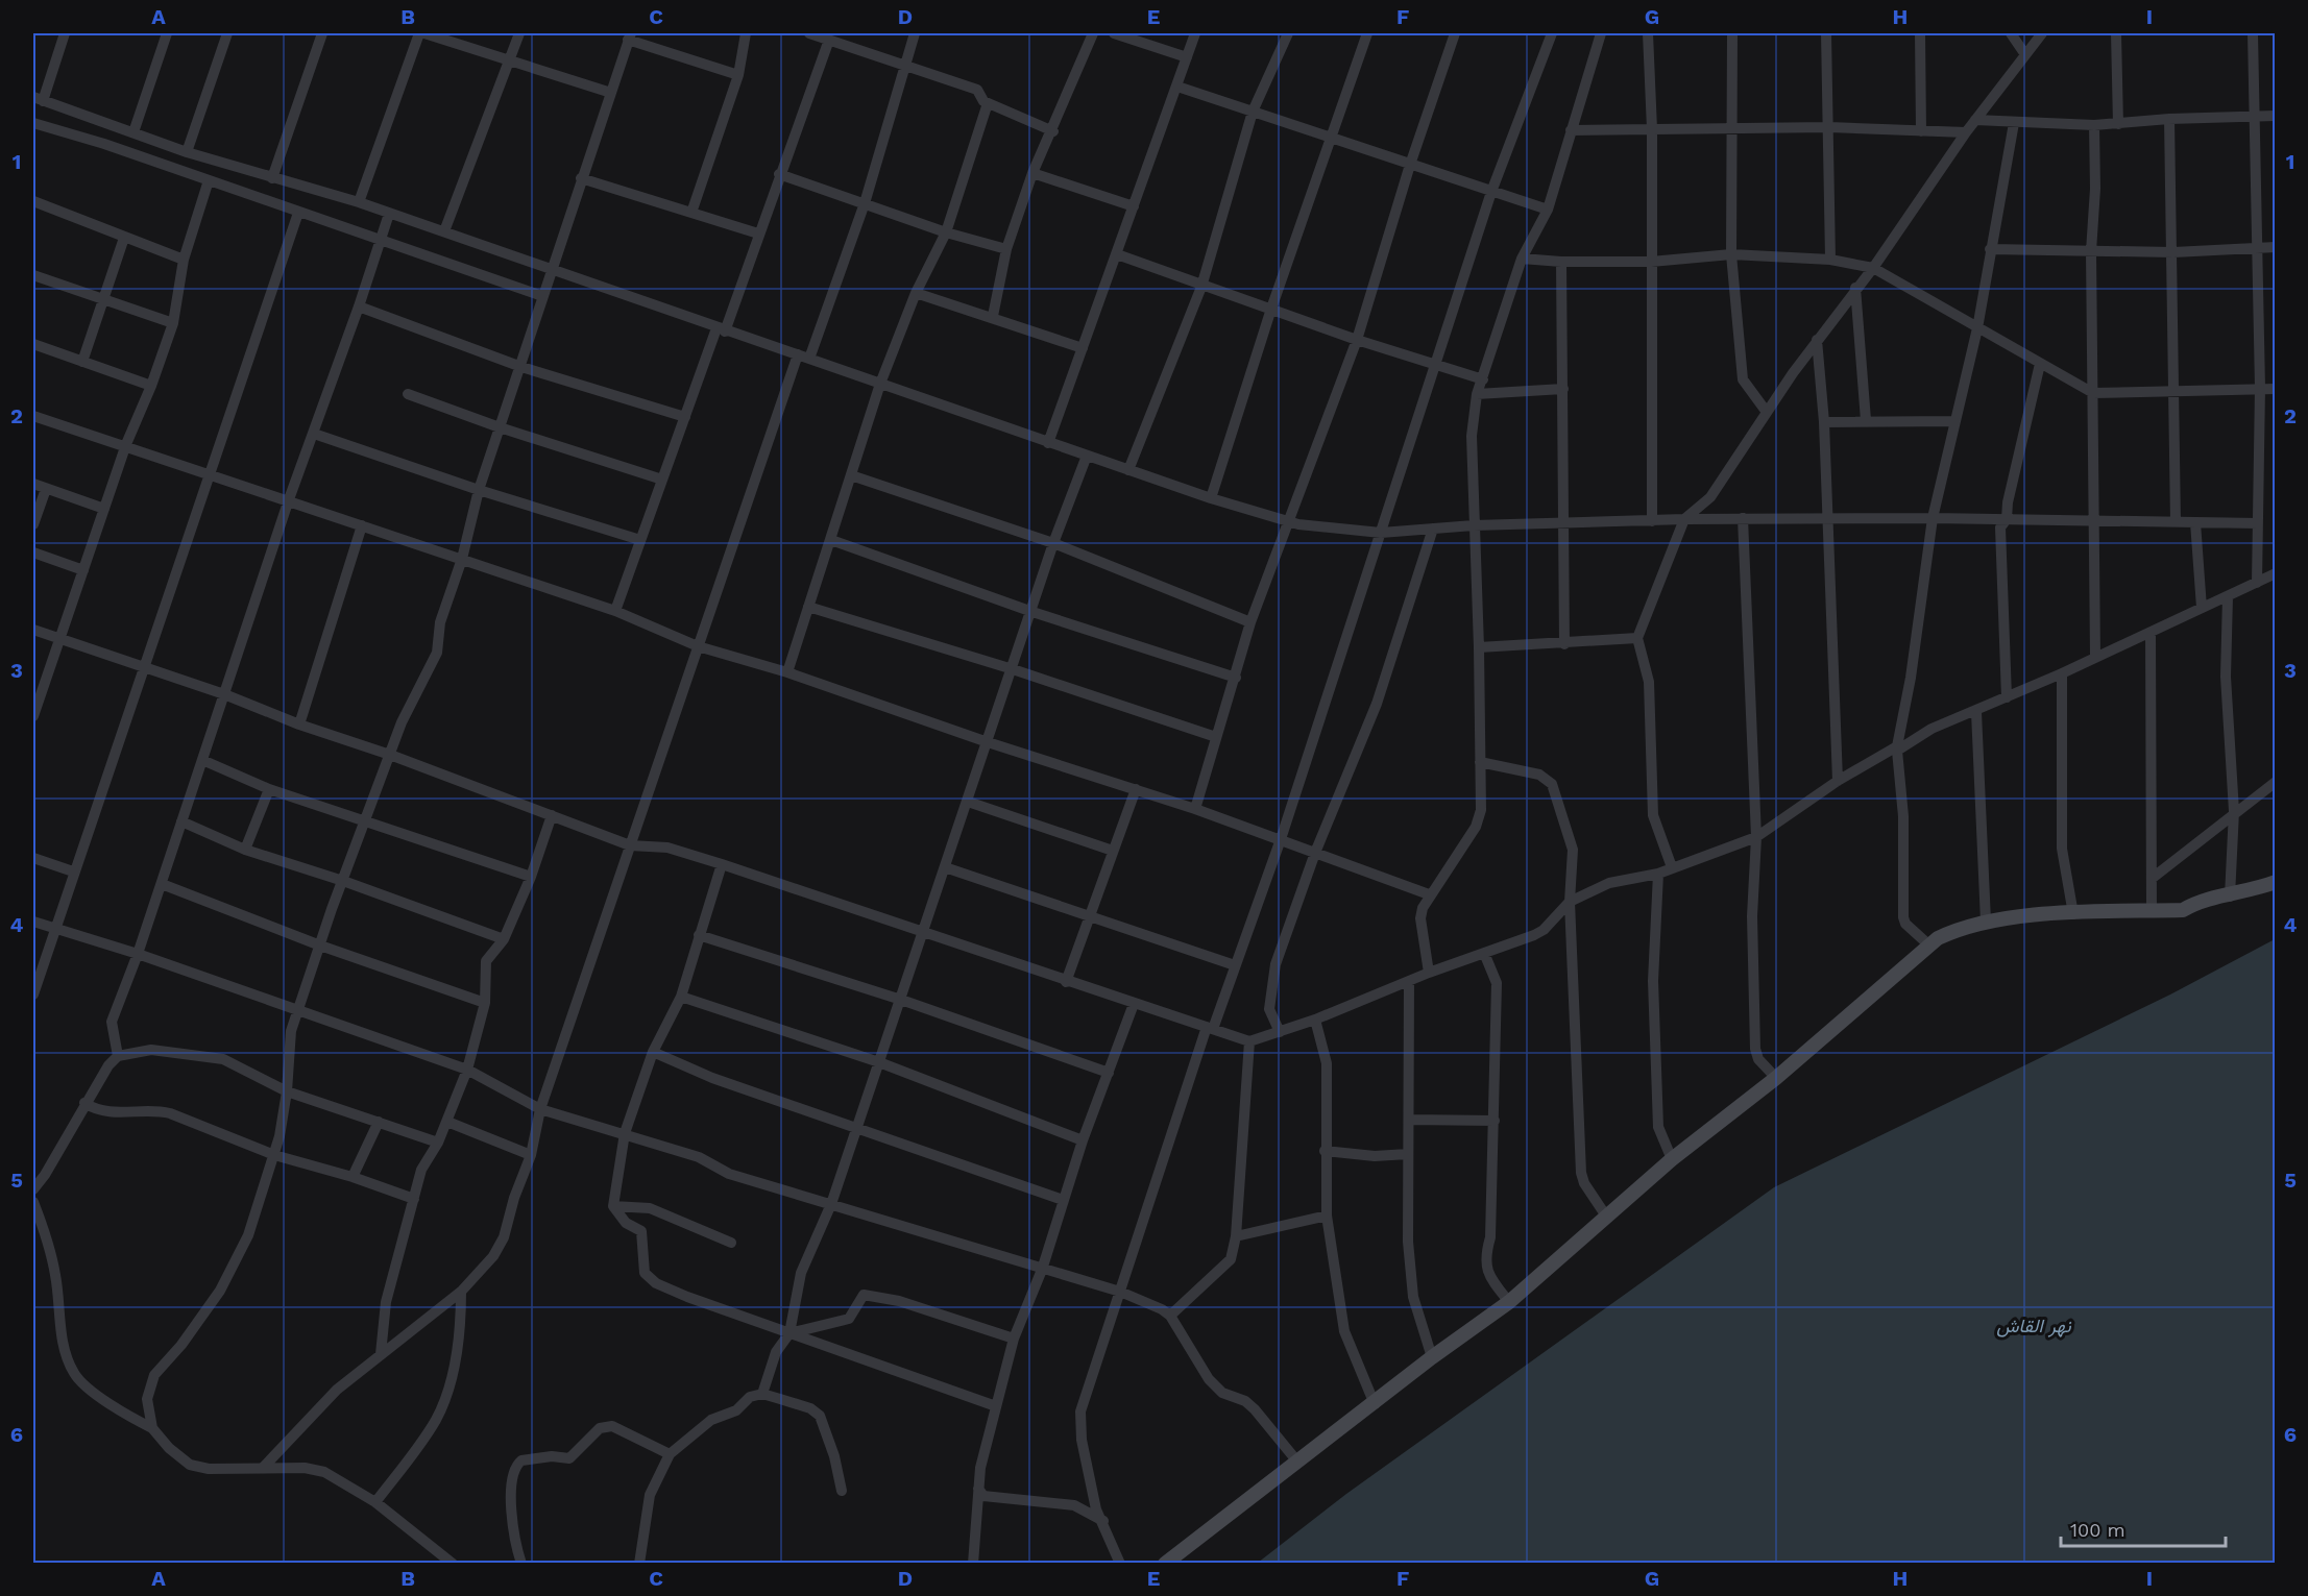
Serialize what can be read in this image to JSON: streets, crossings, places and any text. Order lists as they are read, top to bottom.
{
  "water": ["نهر القاش"],
  "scale_bar": "100 m",
  "grid": {
    "columns": [
      "A",
      "B",
      "C",
      "D",
      "E",
      "F",
      "G",
      "H",
      "I"
    ],
    "rows": [
      "1",
      "2",
      "3",
      "4",
      "5",
      "6"
    ]
  }
}
